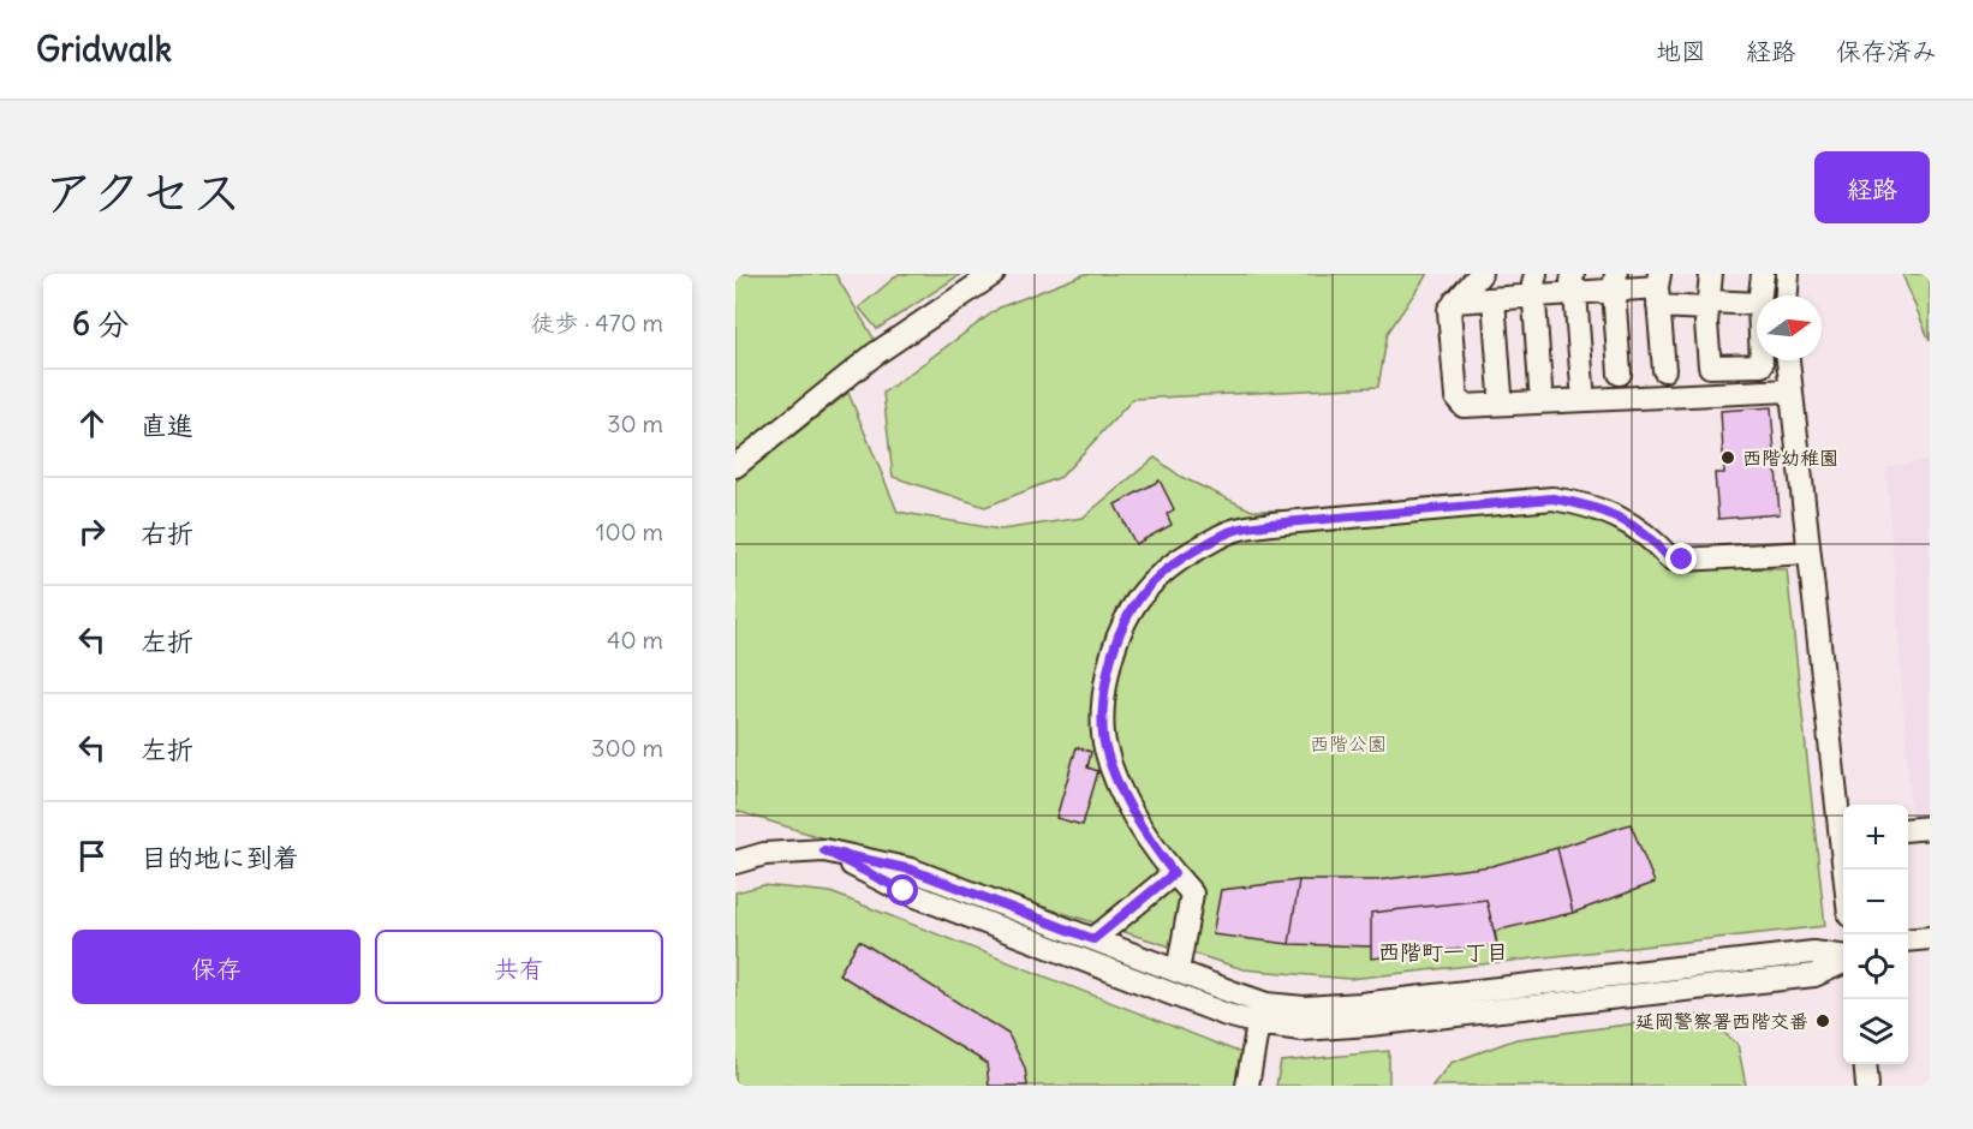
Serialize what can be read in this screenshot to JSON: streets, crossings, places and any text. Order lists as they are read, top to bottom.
{
  "districts": ["西階町一丁目"],
  "parks": ["西階公園"],
  "places": ["西階幼稚園", "延岡警察署西階交番"],
  "north": "right",
  "page": {
    "header": "Gridwalk",
    "nav": ["地図", "経路", "保存済み"],
    "title": "アクセス",
    "buttons": [
      "経路",
      ["保存", "共有"]
    ],
    "heading": ["6 分", "徒歩 · 470 m"],
    "list": [
      ["直進", "30 m"],
      ["右折", "100 m"],
      ["左折", "40 m"],
      ["左折", "300 m"],
      "目的地に到着"
    ],
    "map_buttons": ["+", "−"]
  }
}
